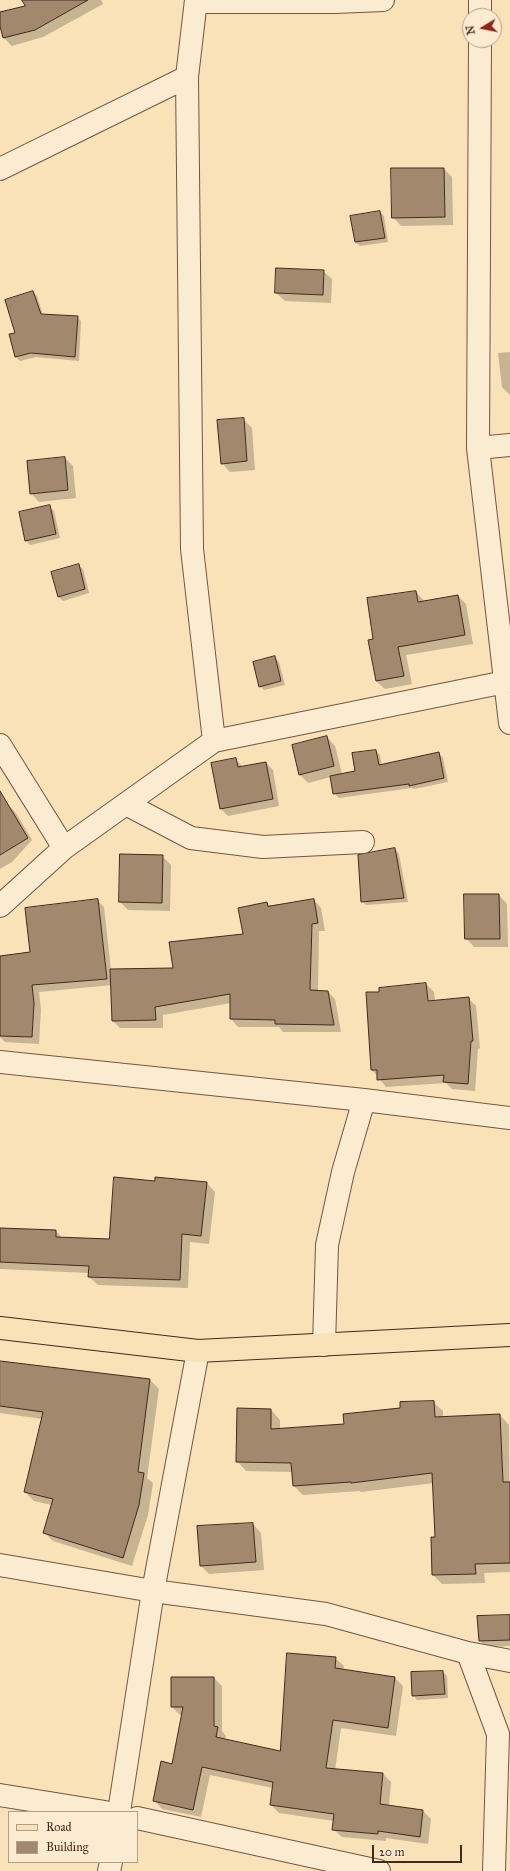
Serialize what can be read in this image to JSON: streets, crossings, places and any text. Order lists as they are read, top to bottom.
{
  "legend": ["Road", "Building"],
  "scale_bar": "20 m",
  "north": "left"
}
